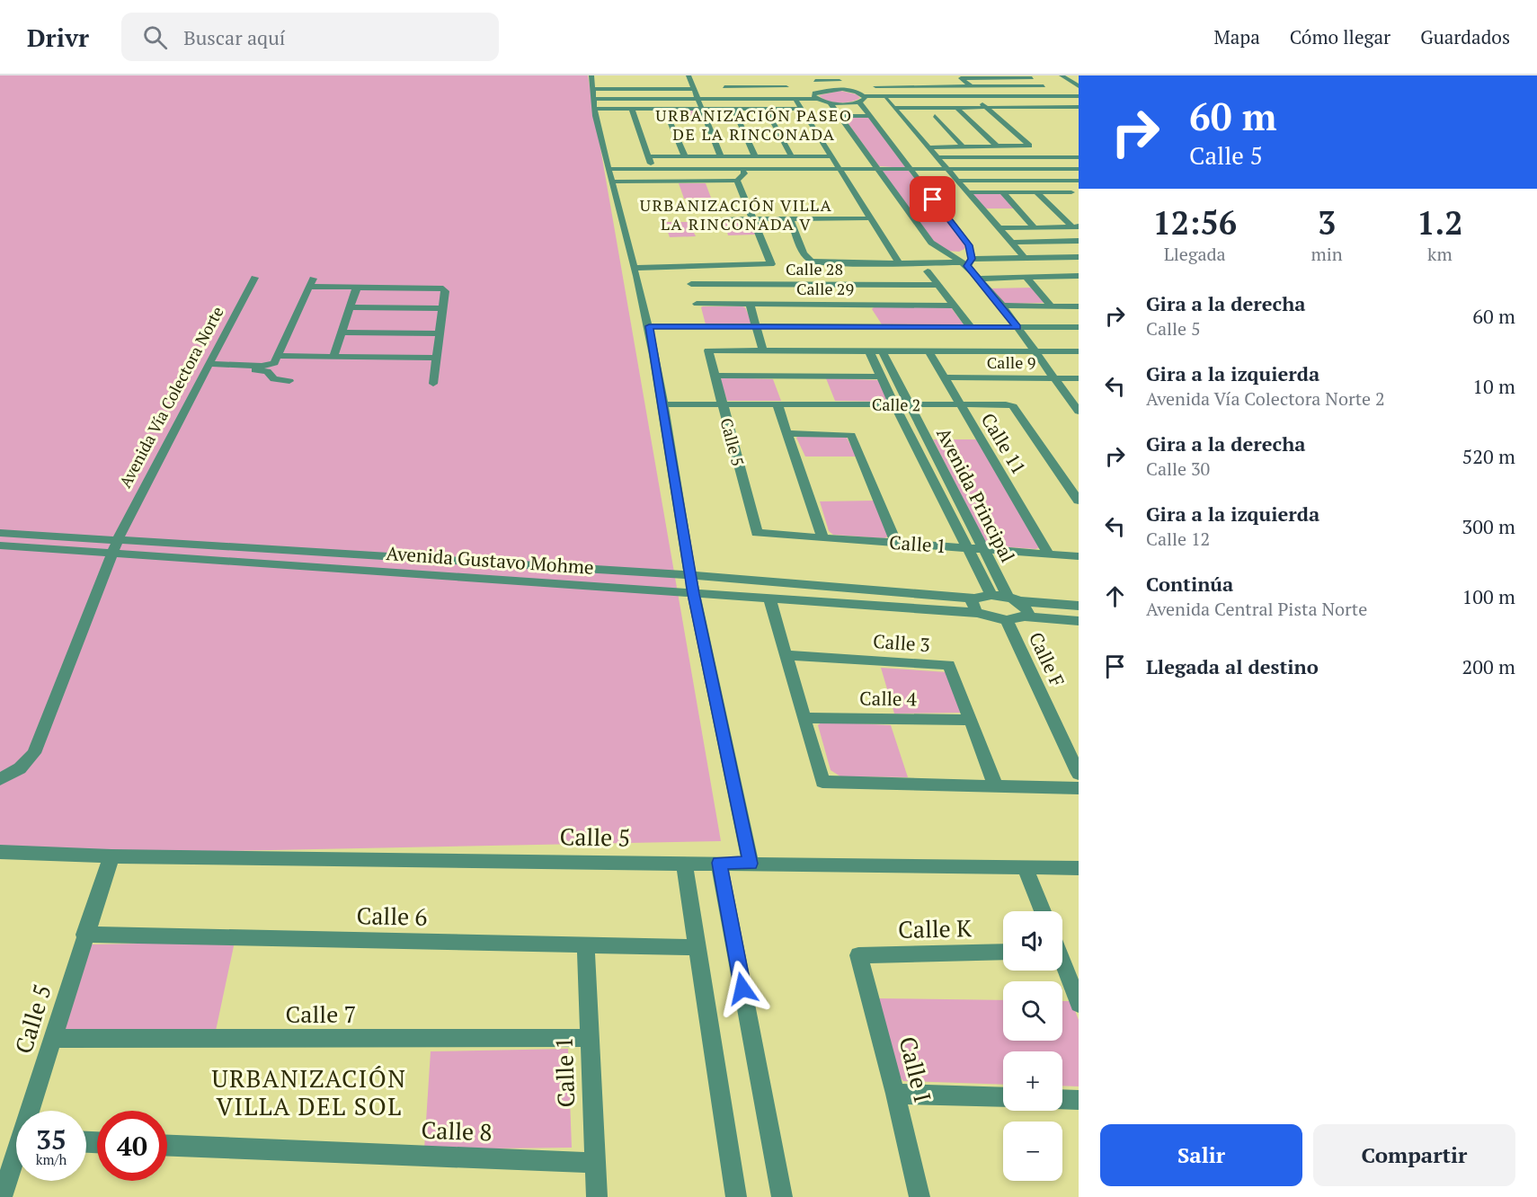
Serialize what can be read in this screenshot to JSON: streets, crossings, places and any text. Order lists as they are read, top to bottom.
{
  "streets": {
    "street": [
      "Calle 28",
      "Calle 29",
      "Calle 9",
      "Avenida Vía Colectora Norte",
      "Calle 2",
      "Calle 5",
      "Calle 11",
      "Avenida Principal",
      "Calle 1",
      "Avenida Gustavo Mohme",
      "Calle 3",
      "Calle F",
      "Calle 4",
      "Calle 6",
      "Calle K",
      "Calle 7",
      "Calle I",
      "Calle 8"
    ]
  },
  "crossings": [
    ["Calle 28", "Calle 29"],
    ["Calle 9", "Calle 11"],
    ["Avenida Vía Colectora Norte", "Avenida Gustavo Mohme"],
    ["Calle 2", "Calle 5"],
    ["Calle 2", "Calle 11"],
    ["Calle 2", "Avenida Principal"],
    ["Calle 5", "Calle 1"],
    ["Calle 5", "Calle 6"],
    ["Calle 5", "Calle 7"],
    ["Calle 11", "Calle 1"],
    ["Avenida Principal", "Calle 1"],
    ["Avenida Principal", "Avenida Gustavo Mohme"],
    ["Calle 1", "Calle 6"],
    ["Calle 1", "Calle 7"],
    ["Calle 1", "Calle 8"],
    ["Avenida Gustavo Mohme", "Calle F"],
    ["Calle 3", "Calle 4"],
    ["Calle K", "Calle I"]
  ],
  "districts": ["URBANIZACIÓN PASEO DE LA RINCONADA", "URBANIZACIÓN VILLA LA RINCONADA V", "URBANIZACIÓN VILLA DEL SOL"],
  "page": {
    "header": "Drivr",
    "search": "Buscar aquí",
    "nav": ["Mapa", "Cómo llegar", "Guardados"],
    "turn": ["60 m", "Calle 5"],
    "eta": [
      "12:56",
      "Llegada",
      "3",
      "min",
      "1.2",
      "km"
    ],
    "list": [
      {
        "name": "Gira a la derecha",
        "note": "Calle 5",
        "value": "60 m"
      },
      {
        "name": "Gira a la izquierda",
        "note": "Avenida Vía Colectora Norte 2",
        "value": "10 m"
      },
      {
        "name": "Gira a la derecha",
        "note": "Calle 30",
        "value": "520 m"
      },
      {
        "name": "Gira a la izquierda",
        "note": "Calle 12",
        "value": "300 m"
      },
      {
        "name": "Continúa",
        "note": "Avenida Central Pista Norte",
        "value": "100 m"
      },
      {
        "name": "Llegada al destino",
        "value": "200 m"
      }
    ],
    "map_buttons": ["+", "−"],
    "speed": "35 km/h",
    "limit": "40",
    "buttons": ["Salir", "Compartir"]
  }
}
